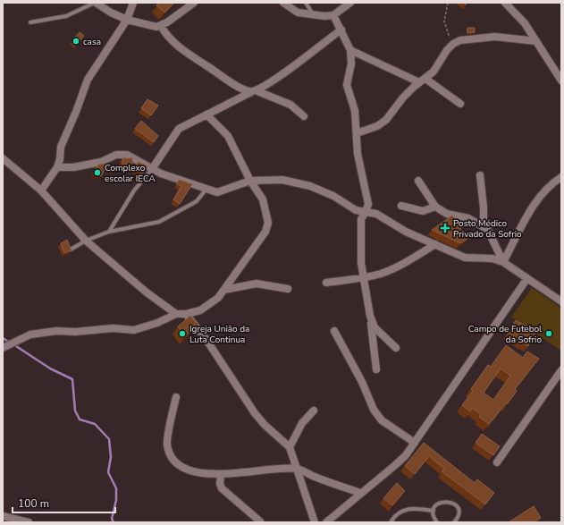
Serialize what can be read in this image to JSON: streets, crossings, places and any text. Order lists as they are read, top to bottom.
{
  "places": {
    "other": [
      "casa",
      "Complexo escolar IECA",
      "Igreja União da Luta Continua",
      "Campo de Futebol da Sofrio"
    ],
    "health": ["Posto Médico Privado da Sofrio"]
  },
  "scale_bar": "100 m"
}
